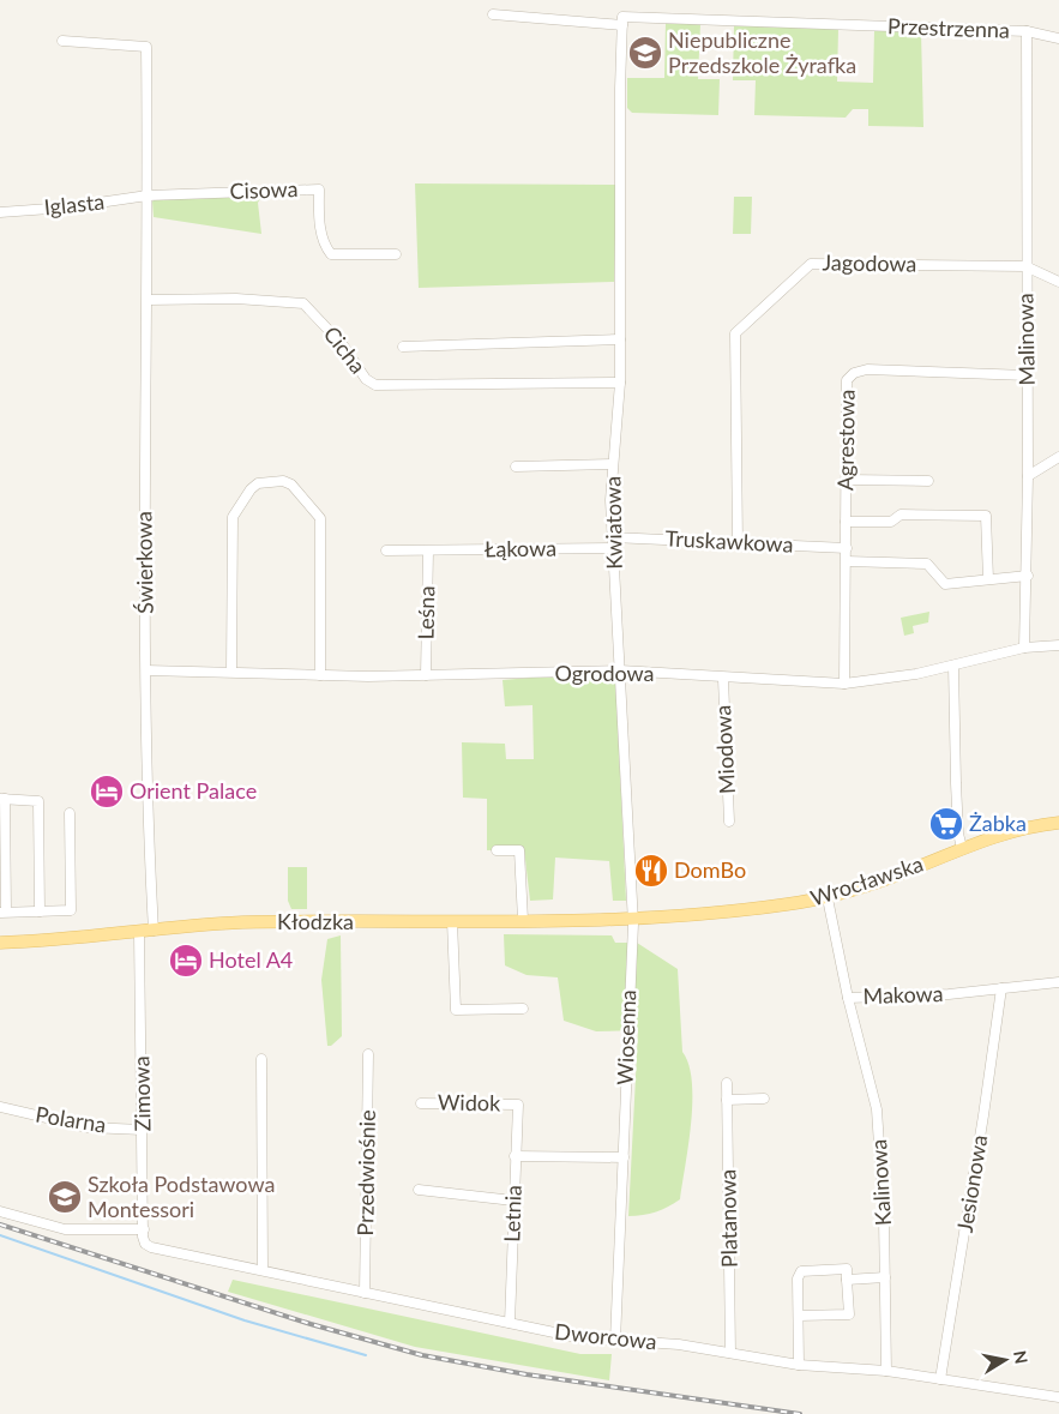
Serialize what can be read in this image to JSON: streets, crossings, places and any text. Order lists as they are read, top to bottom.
{
  "streets": {
    "main road": ["Wrocławska", "Kłodzka"],
    "street": [
      "Przestrzenna",
      "Cisowa",
      "Iglasta",
      "Jagodowa",
      "Malinowa",
      "Cicha",
      "Agrestowa",
      "Kwiatowa",
      "Truskawkowa",
      "Łąkowa",
      "Świerkowa",
      "Leśna",
      "Ogrodowa",
      "Miodowa",
      "Makowa",
      "Wiosenna",
      "Zimowa",
      "Widok",
      "Polarna",
      "Przedwiośnie",
      "Kalinowa",
      "Jesionowa",
      "Letnia",
      "Platanowa",
      "Dworcowa"
    ]
  },
  "crossings": [
    ["Przestrzenna", "Malinowa"],
    ["Przestrzenna", "Kwiatowa"],
    ["Cisowa", "Iglasta"],
    ["Cisowa", "Świerkowa"],
    ["Iglasta", "Świerkowa"],
    ["Jagodowa", "Malinowa"],
    ["Jagodowa", "Truskawkowa"],
    ["Malinowa", "Agrestowa"],
    ["Malinowa", "Ogrodowa"],
    ["Cicha", "Kwiatowa"],
    ["Cicha", "Świerkowa"],
    ["Agrestowa", "Truskawkowa"],
    ["Agrestowa", "Ogrodowa"],
    ["Kwiatowa", "Truskawkowa"],
    ["Kwiatowa", "Łąkowa"],
    ["Kwiatowa", "Ogrodowa"],
    ["Kwiatowa", "Wrocławska"],
    ["Kwiatowa", "Kłodzka"],
    ["Kwiatowa", "Wiosenna"],
    ["Łąkowa", "Leśna"],
    ["Świerkowa", "Ogrodowa"],
    ["Świerkowa", "Kłodzka"],
    ["Leśna", "Ogrodowa"],
    ["Ogrodowa", "Miodowa"],
    ["Wrocławska", "Kłodzka"],
    ["Wrocławska", "Makowa"],
    ["Wrocławska", "Wiosenna"],
    ["Kłodzka", "Wiosenna"],
    ["Kłodzka", "Zimowa"],
    ["Makowa", "Kalinowa"],
    ["Makowa", "Jesionowa"],
    ["Wiosenna", "Dworcowa"],
    ["Zimowa", "Polarna"],
    ["Zimowa", "Dworcowa"],
    ["Widok", "Letnia"],
    ["Przedwiośnie", "Dworcowa"],
    ["Kalinowa", "Dworcowa"],
    ["Jesionowa", "Dworcowa"],
    ["Letnia", "Dworcowa"],
    ["Platanowa", "Dworcowa"]
  ],
  "places": {
    "school or university": ["Niepubliczne Przedszkole Żyrafka", "Szkoła Podstawowa Montessori"],
    "hotel": ["Orient Palace", "Hotel A4"],
    "supermarket": ["Żabka"],
    "restaurant": ["DomBo"]
  },
  "north": "right"
}
